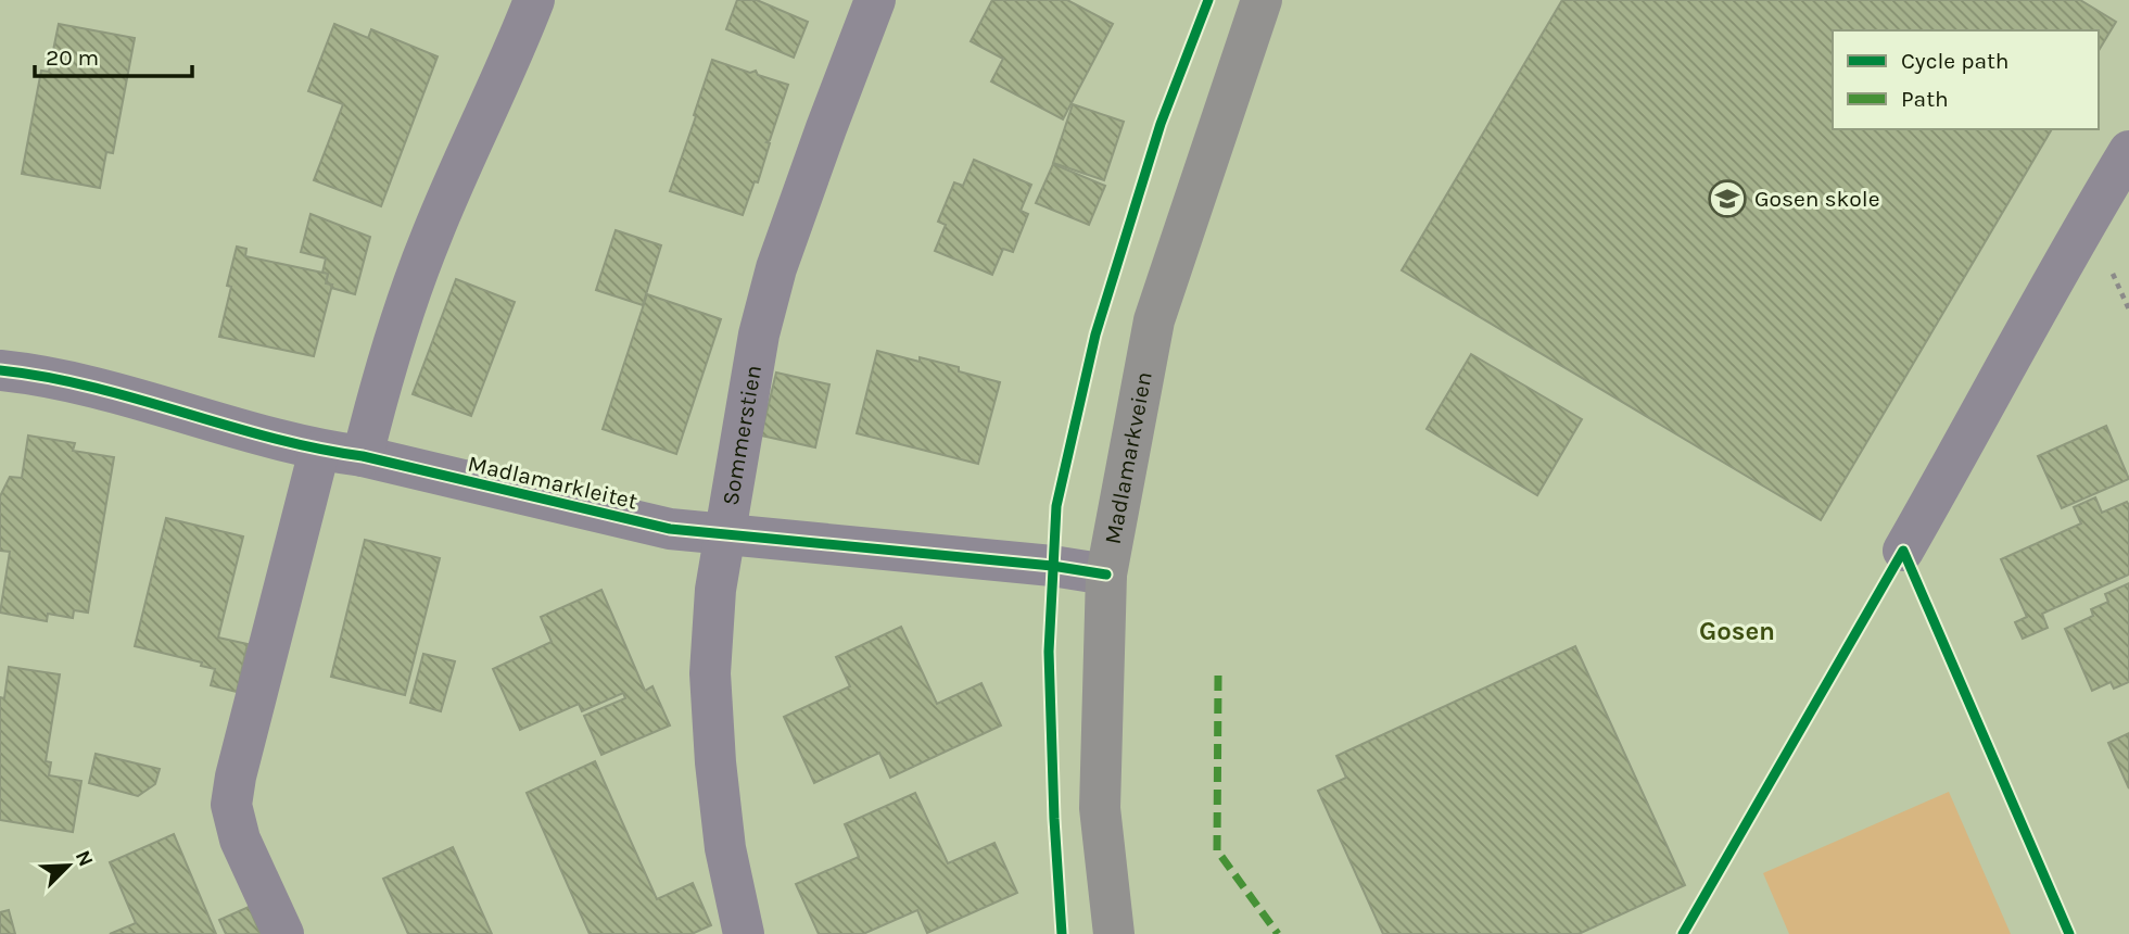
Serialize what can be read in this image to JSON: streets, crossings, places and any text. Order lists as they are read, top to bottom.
{
  "streets": {
    "main road": ["Madlamarkveien"],
    "street": ["Sommerstien", "Madlamarkleitet"]
  },
  "crossings": [
    ["Sommerstien", "Madlamarkleitet"],
    ["Madlamarkveien", "Madlamarkleitet"]
  ],
  "districts": ["Gosen"],
  "places": {
    "school or university": ["Gosen skole"]
  },
  "legend": ["Cycle path", "Path"],
  "scale_bar": "20 m",
  "north": "top right"
}
